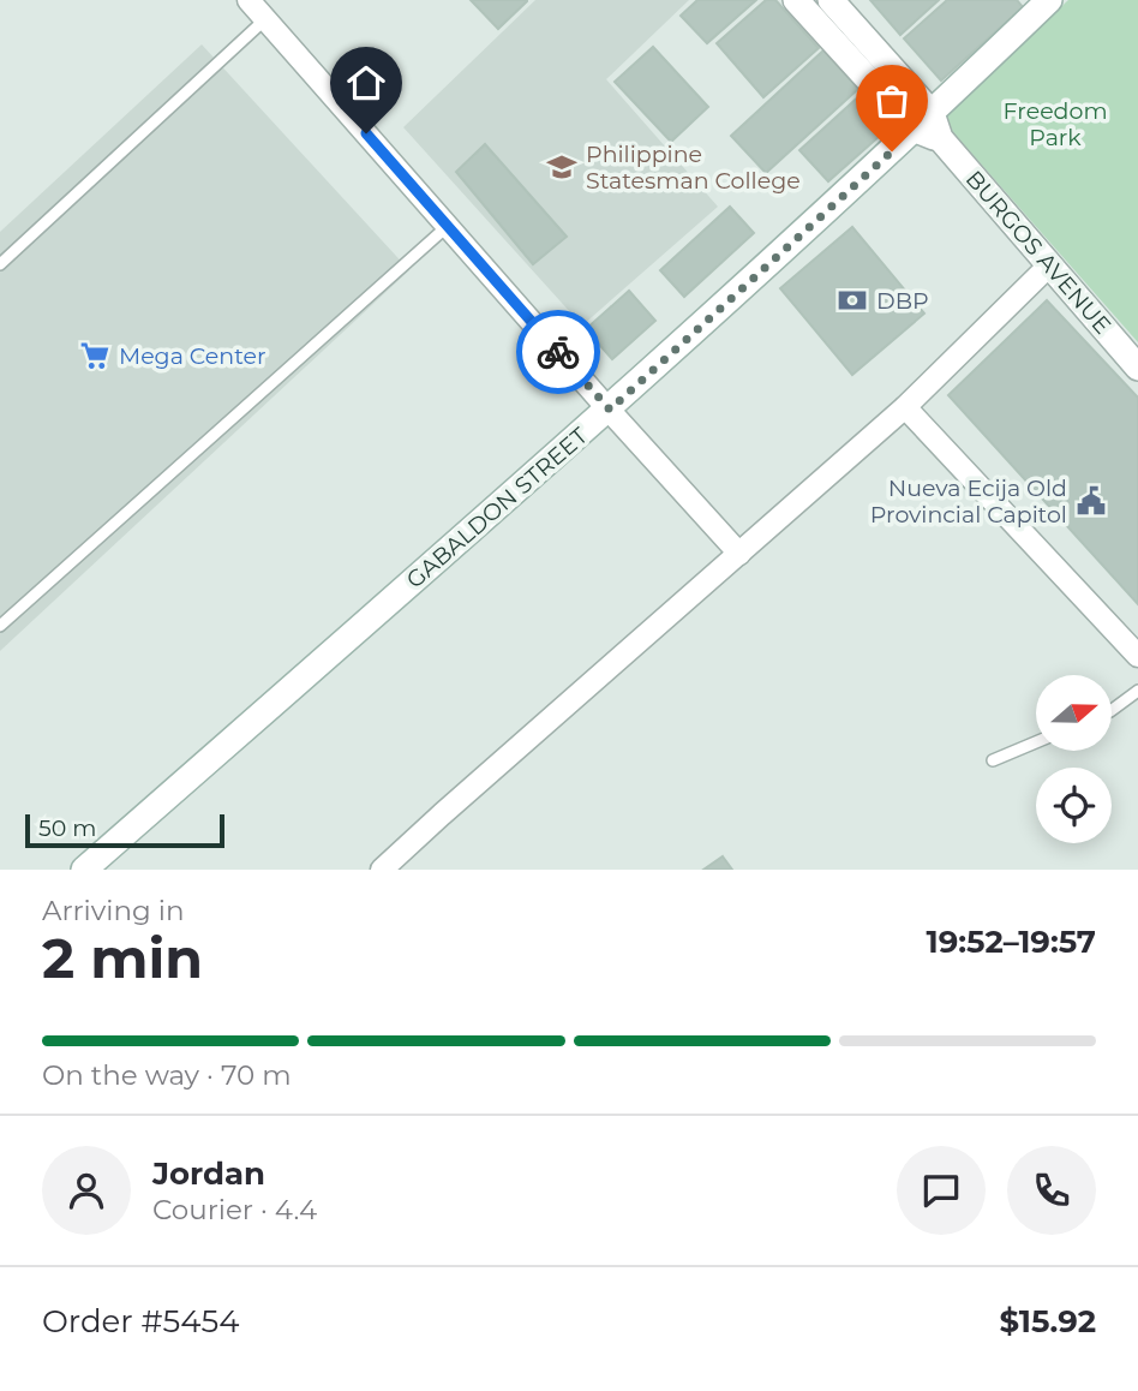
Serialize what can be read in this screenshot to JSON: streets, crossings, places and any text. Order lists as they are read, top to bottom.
{
  "streets": {
    "main road": ["BURGOS AVENUE", "GABALDON STREET"]
  },
  "crossings": [
    ["BURGOS AVENUE", "GABALDON STREET"]
  ],
  "parks": ["Freedom Park"],
  "places": {
    "school or university": ["Philippine Statesman College"],
    "bank": ["DBP"],
    "supermarket": ["Mega Center"],
    "public building": ["Nueva Ecija Old Provincial Capitol"]
  },
  "scale_bar": "50 m",
  "north": "right",
  "page": {
    "scale": "50 m",
    "heading": ["2 min", "Arriving in", "19:52–19:57"],
    "panel": [
      "Jordan",
      "Courier · 4.4",
      "Order #5454",
      "$15.92"
    ],
    "bar": "On the way · 70 m"
  }
}
